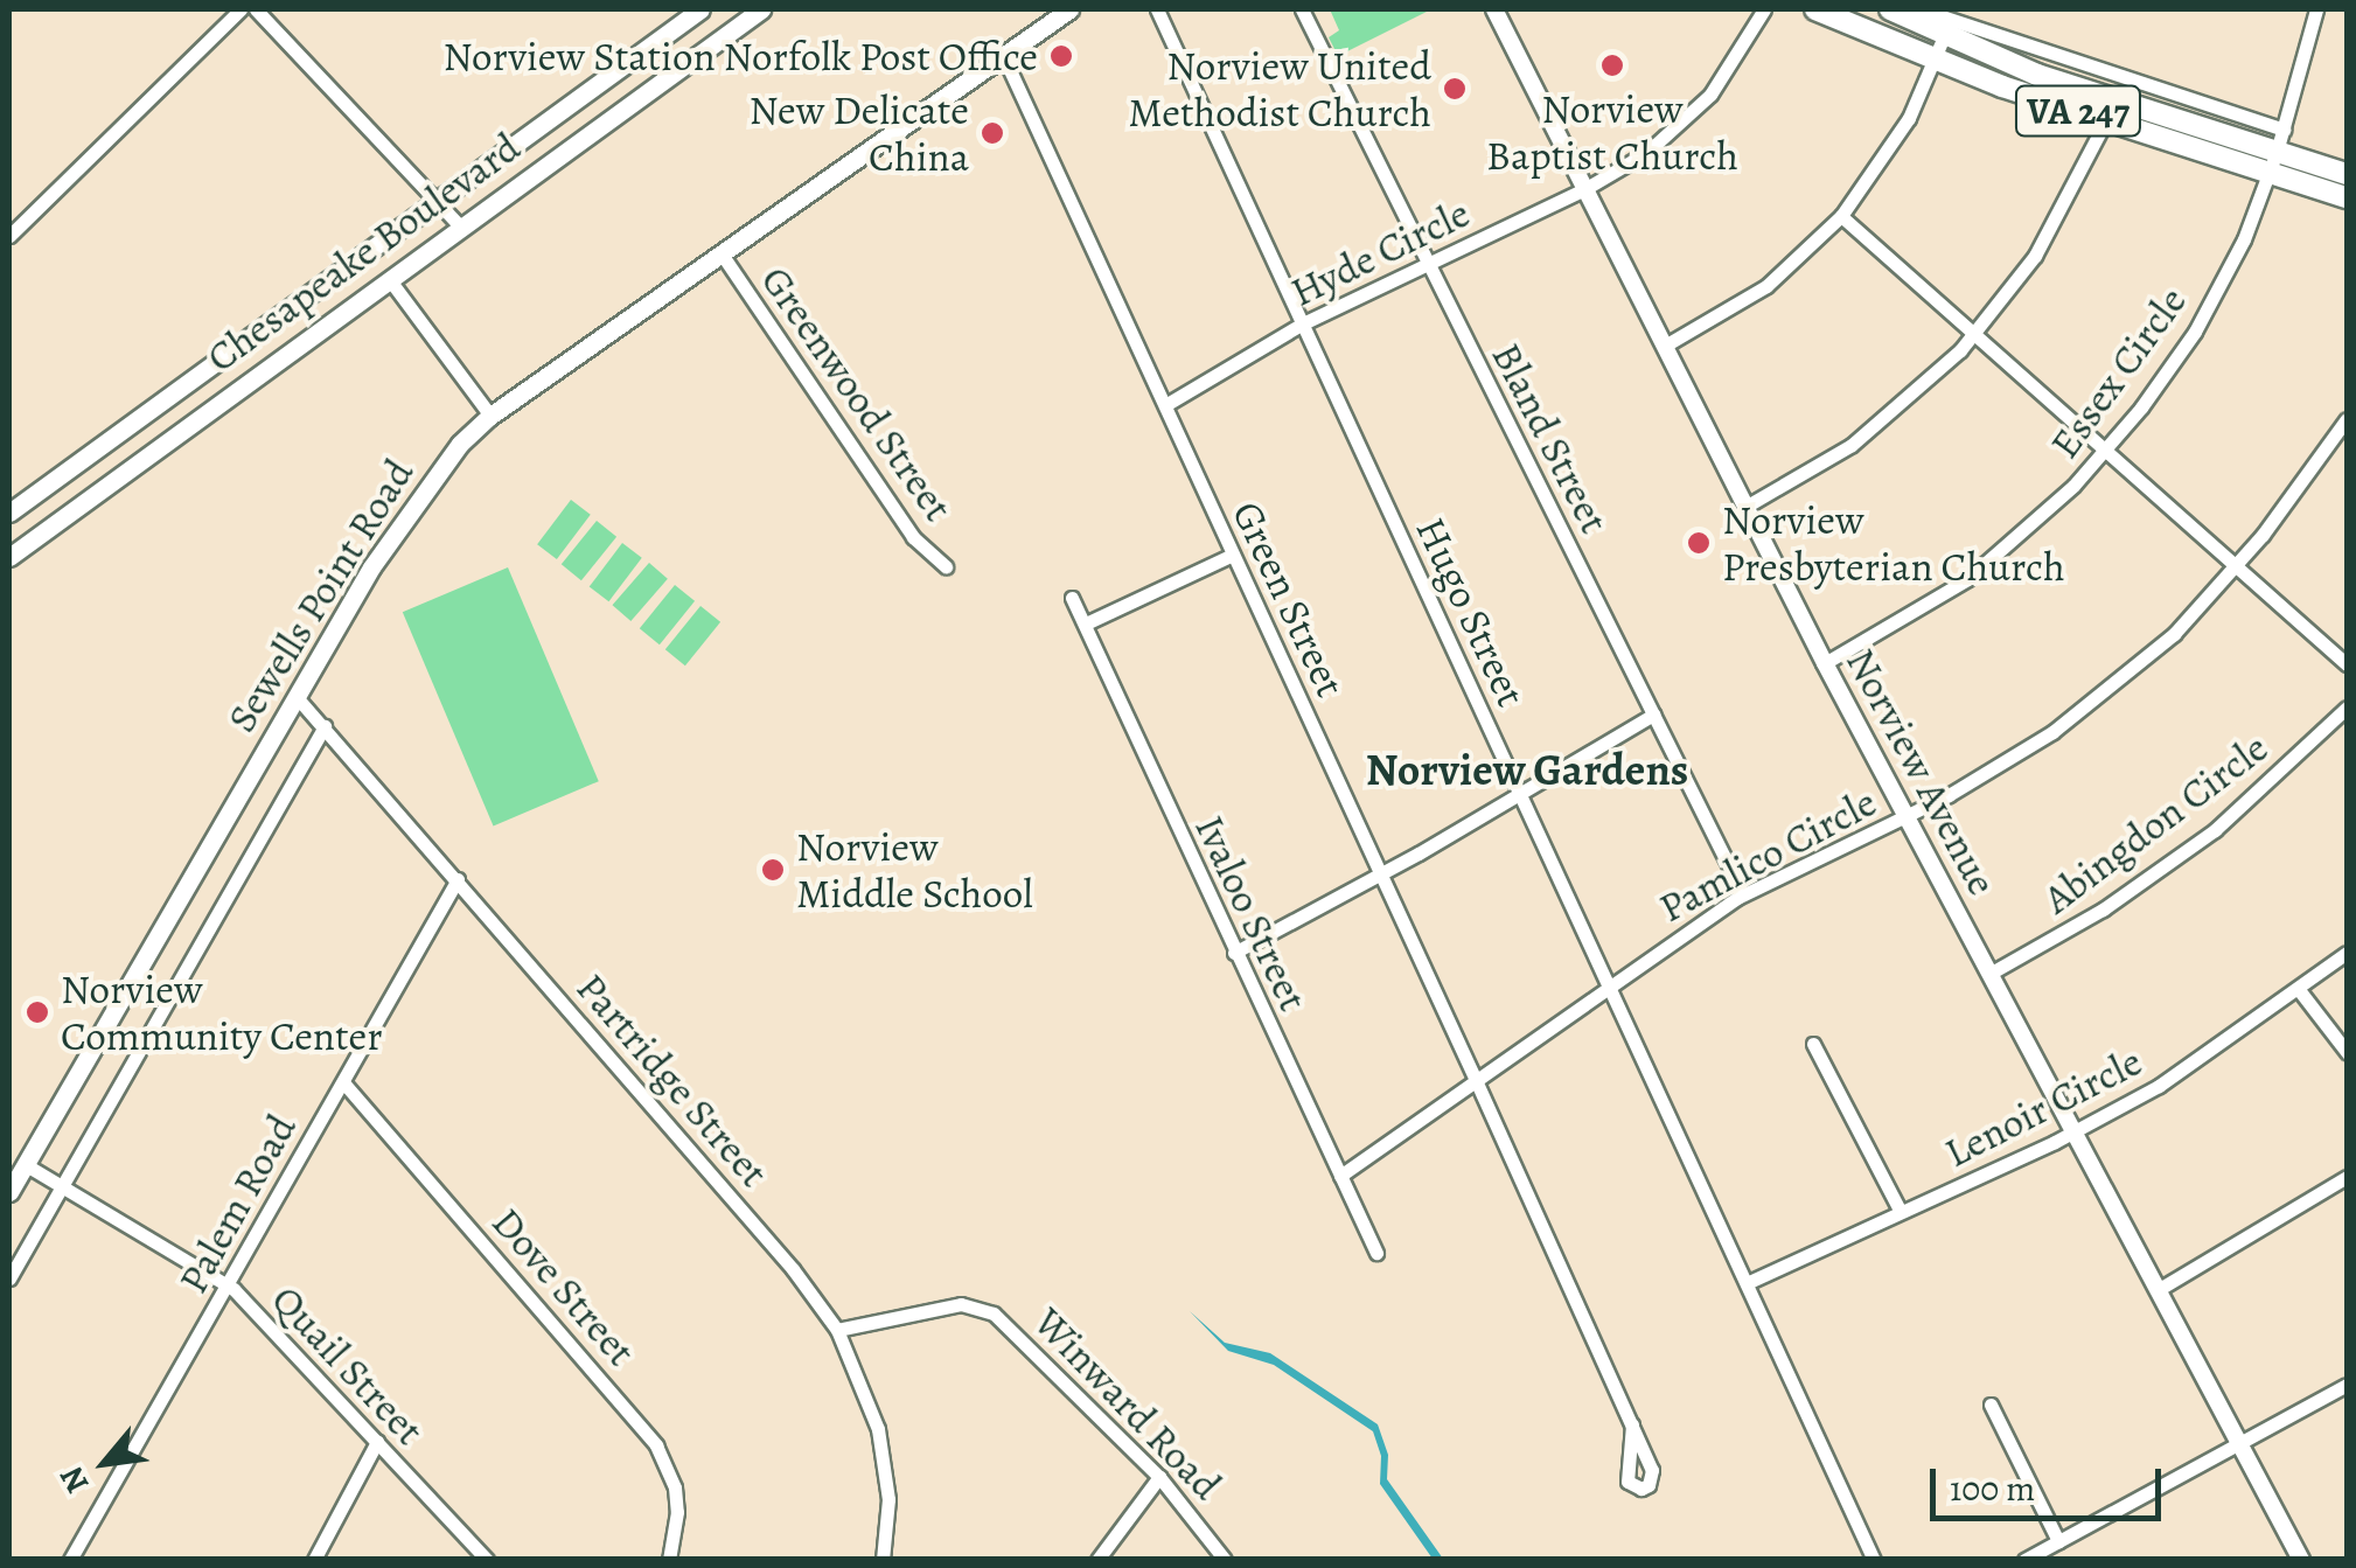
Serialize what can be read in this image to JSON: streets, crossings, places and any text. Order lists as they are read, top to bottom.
{
  "streets": {
    "main road": ["VA 247", "Chesapeake Boulevard", "Sewells Point Road"],
    "street": [
      "Hyde Circle",
      "Essex Circle",
      "Greenwood Street",
      "Bland Street",
      "Green Street",
      "Hugo Street",
      "Norview Avenue",
      "Abingdon Circle",
      "Pamlico Circle",
      "Ivaloo Street",
      "Partridge Street",
      "Lenoir Circle",
      "Palem Road",
      "Dove Street",
      "Quail Street",
      "Winward Road"
    ]
  },
  "crossings": [
    ["VA 247", "Essex Circle"],
    ["Hyde Circle", "Bland Street"],
    ["Hyde Circle", "Green Street"],
    ["Hyde Circle", "Hugo Street"],
    ["Hyde Circle", "Norview Avenue"],
    ["Essex Circle", "Norview Avenue"],
    ["Greenwood Street", "Sewells Point Road"],
    ["Bland Street", "Pamlico Circle"],
    ["Sewells Point Road", "Green Street"],
    ["Sewells Point Road", "Partridge Street"],
    ["Sewells Point Road", "Quail Street"],
    ["Green Street", "Pamlico Circle"],
    ["Hugo Street", "Pamlico Circle"],
    ["Hugo Street", "Lenoir Circle"],
    ["Norview Avenue", "Abingdon Circle"],
    ["Norview Avenue", "Pamlico Circle"],
    ["Norview Avenue", "Lenoir Circle"],
    ["Pamlico Circle", "Ivaloo Street"],
    ["Partridge Street", "Palem Road"],
    ["Partridge Street", "Winward Road"],
    ["Palem Road", "Dove Street"],
    ["Palem Road", "Quail Street"]
  ],
  "districts": ["Norview Gardens"],
  "places": [
    "Norview Station Norfolk Post Office",
    "Norview Baptist Church",
    "Norview United Methodist Church",
    "New Delicate China",
    "Norview Presbyterian Church",
    "Norview Middle School",
    "Norview Community Center"
  ],
  "scale_bar": "100 m",
  "north": "bottom left"
}
